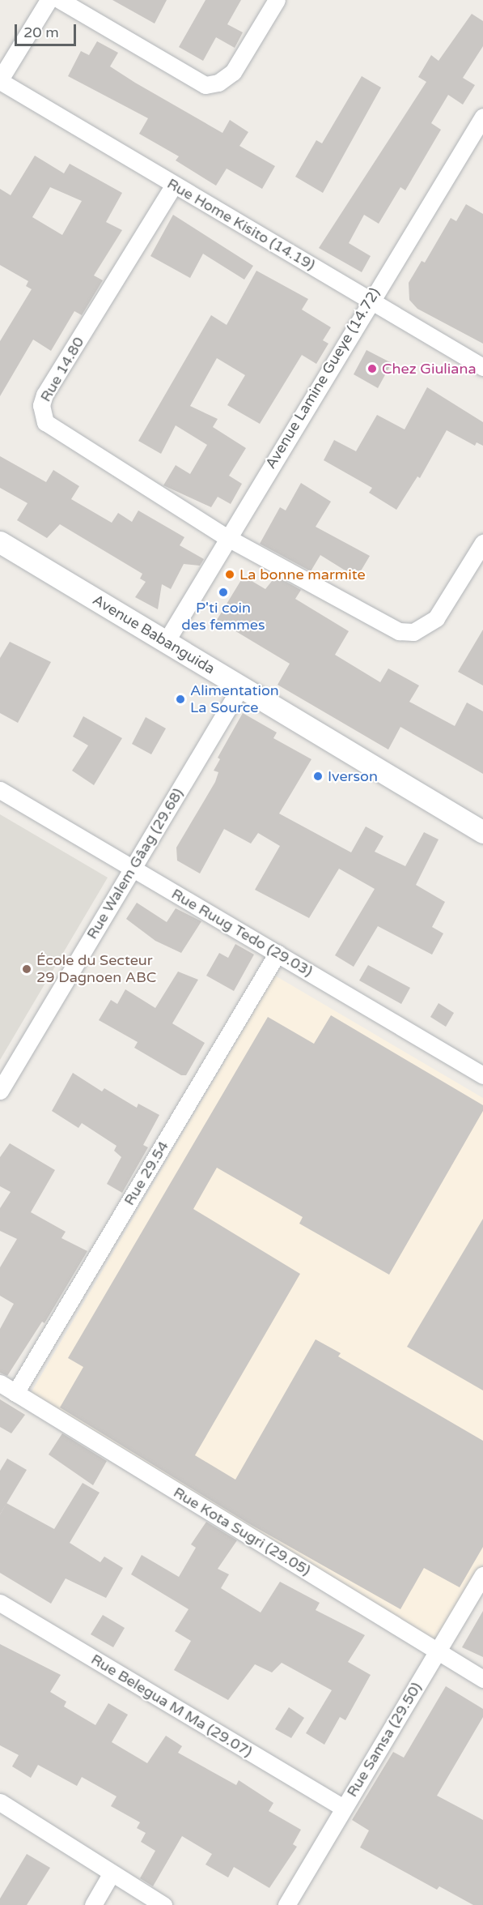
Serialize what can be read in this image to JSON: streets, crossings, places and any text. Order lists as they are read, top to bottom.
{
  "streets": {
    "street": [
      "Rue Home Kisito (14.19)",
      "Rue 14.80",
      "Avenue Lamine Gueye (14.72)",
      "Avenue Babanguida",
      "Rue Walem Gâag (29.68)",
      "Rue Ruug Tedo (29.03)",
      "Rue 29.54",
      "Rue Kota Sugri (29.05)",
      "Rue Belegua M Ma (29.07)",
      "Rue Samsa (29.50)"
    ]
  },
  "crossings": [
    ["Rue Home Kisito (14.19)", "Rue 14.80"],
    ["Rue Home Kisito (14.19)", "Avenue Lamine Gueye (14.72)"],
    ["Rue 14.80", "Avenue Lamine Gueye (14.72)"],
    ["Avenue Lamine Gueye (14.72)", "Avenue Babanguida"],
    ["Avenue Babanguida", "Rue Walem Gâag (29.68)"],
    ["Rue Walem Gâag (29.68)", "Rue Ruug Tedo (29.03)"],
    ["Rue Ruug Tedo (29.03)", "Rue 29.54"],
    ["Rue 29.54", "Rue Kota Sugri (29.05)"],
    ["Rue Kota Sugri (29.05)", "Rue Samsa (29.50)"],
    ["Rue Belegua M Ma (29.07)", "Rue Samsa (29.50)"]
  ],
  "places": [
    "Chez Giuliana",
    "La bonne marmite",
    "P'ti coin des femmes",
    "Alimentation La Source",
    "Iverson",
    "École du Secteur 29 Dagnoen ABC"
  ],
  "scale_bar": "20 m"
}
